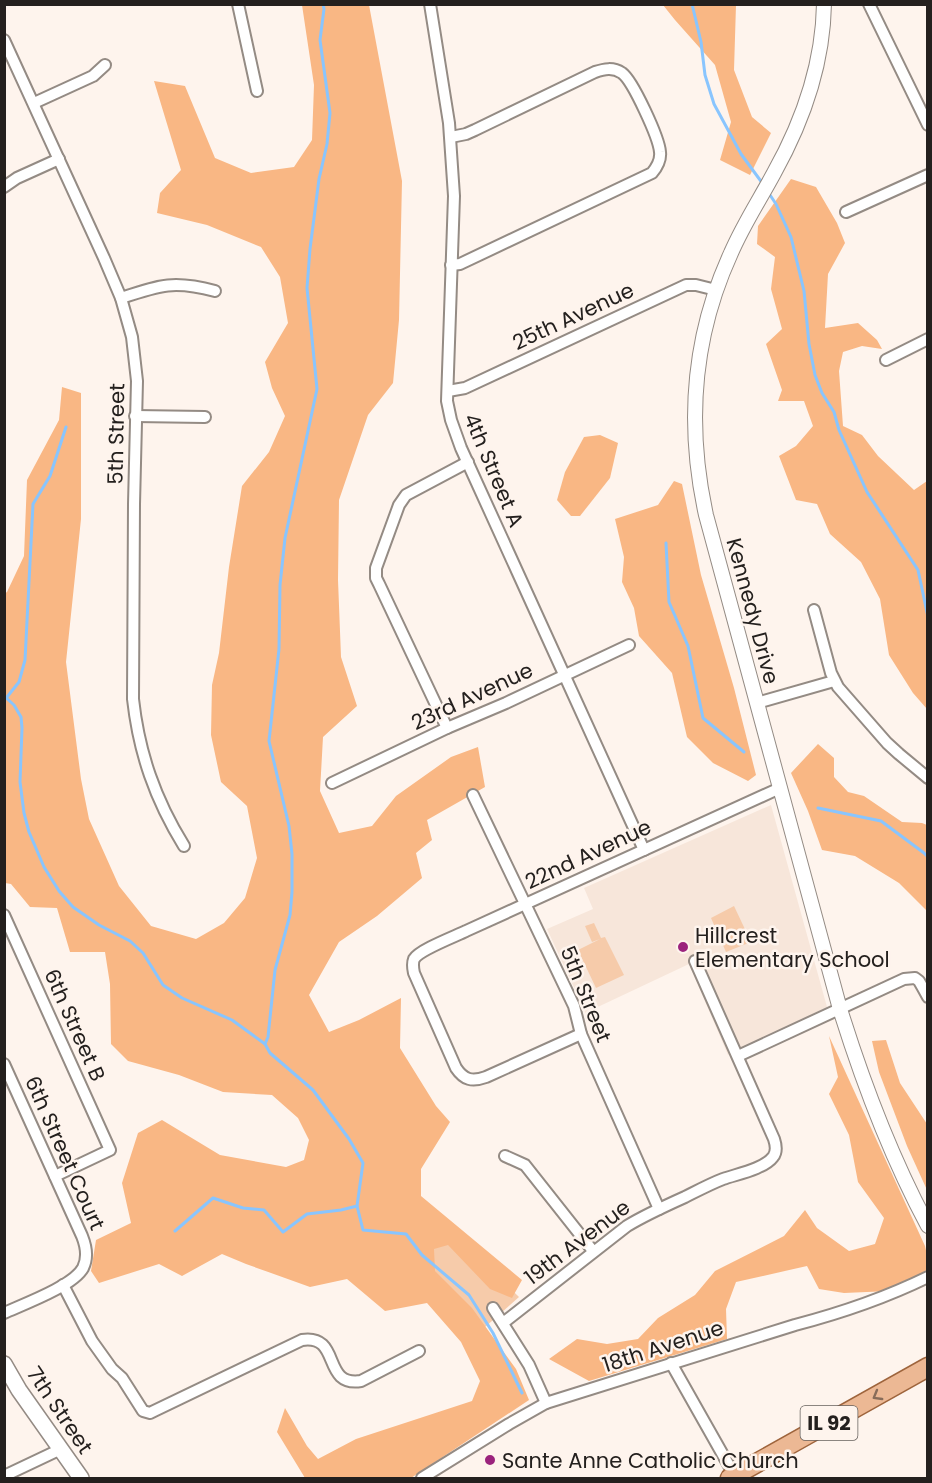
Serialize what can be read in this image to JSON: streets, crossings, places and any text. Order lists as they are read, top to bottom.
{
  "streets": {
    "main road": ["7th Street", "IL 92"],
    "street": [
      "25th Avenue",
      "5th Street",
      "4th Street A",
      "Kennedy Drive",
      "23rd Avenue",
      "22nd Avenue",
      "6th Street B",
      "6th Street Court",
      "19th Avenue",
      "18th Avenue"
    ]
  },
  "crossings": [
    ["25th Avenue", "4th Street A"],
    ["25th Avenue", "Kennedy Drive"],
    ["5th Street", "22nd Avenue"],
    ["5th Street", "19th Avenue"],
    ["4th Street A", "23rd Avenue"],
    ["4th Street A", "22nd Avenue"],
    ["Kennedy Drive", "22nd Avenue"],
    ["6th Street B", "6th Street Court"]
  ],
  "places": ["Hillcrest Elementary School", "Sante Anne Catholic Church"]
}
